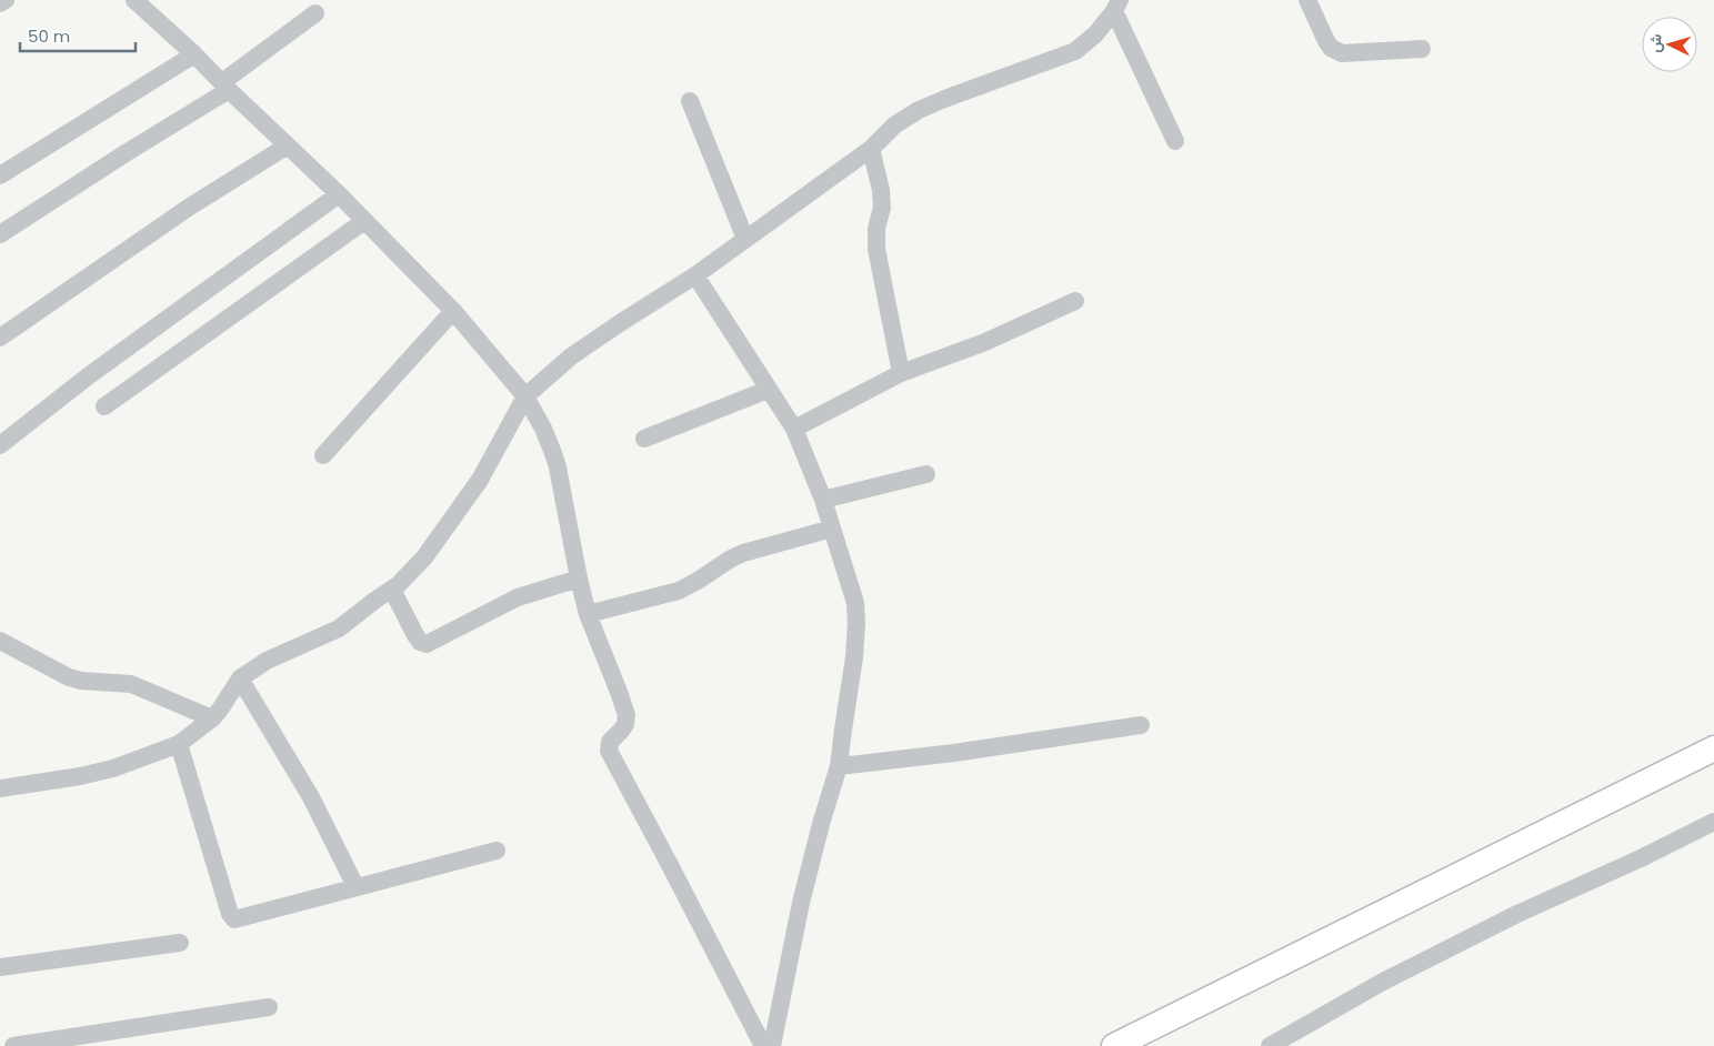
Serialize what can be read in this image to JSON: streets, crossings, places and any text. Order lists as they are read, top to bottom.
{
  "scale_bar": "50 m",
  "north": "left"
}
